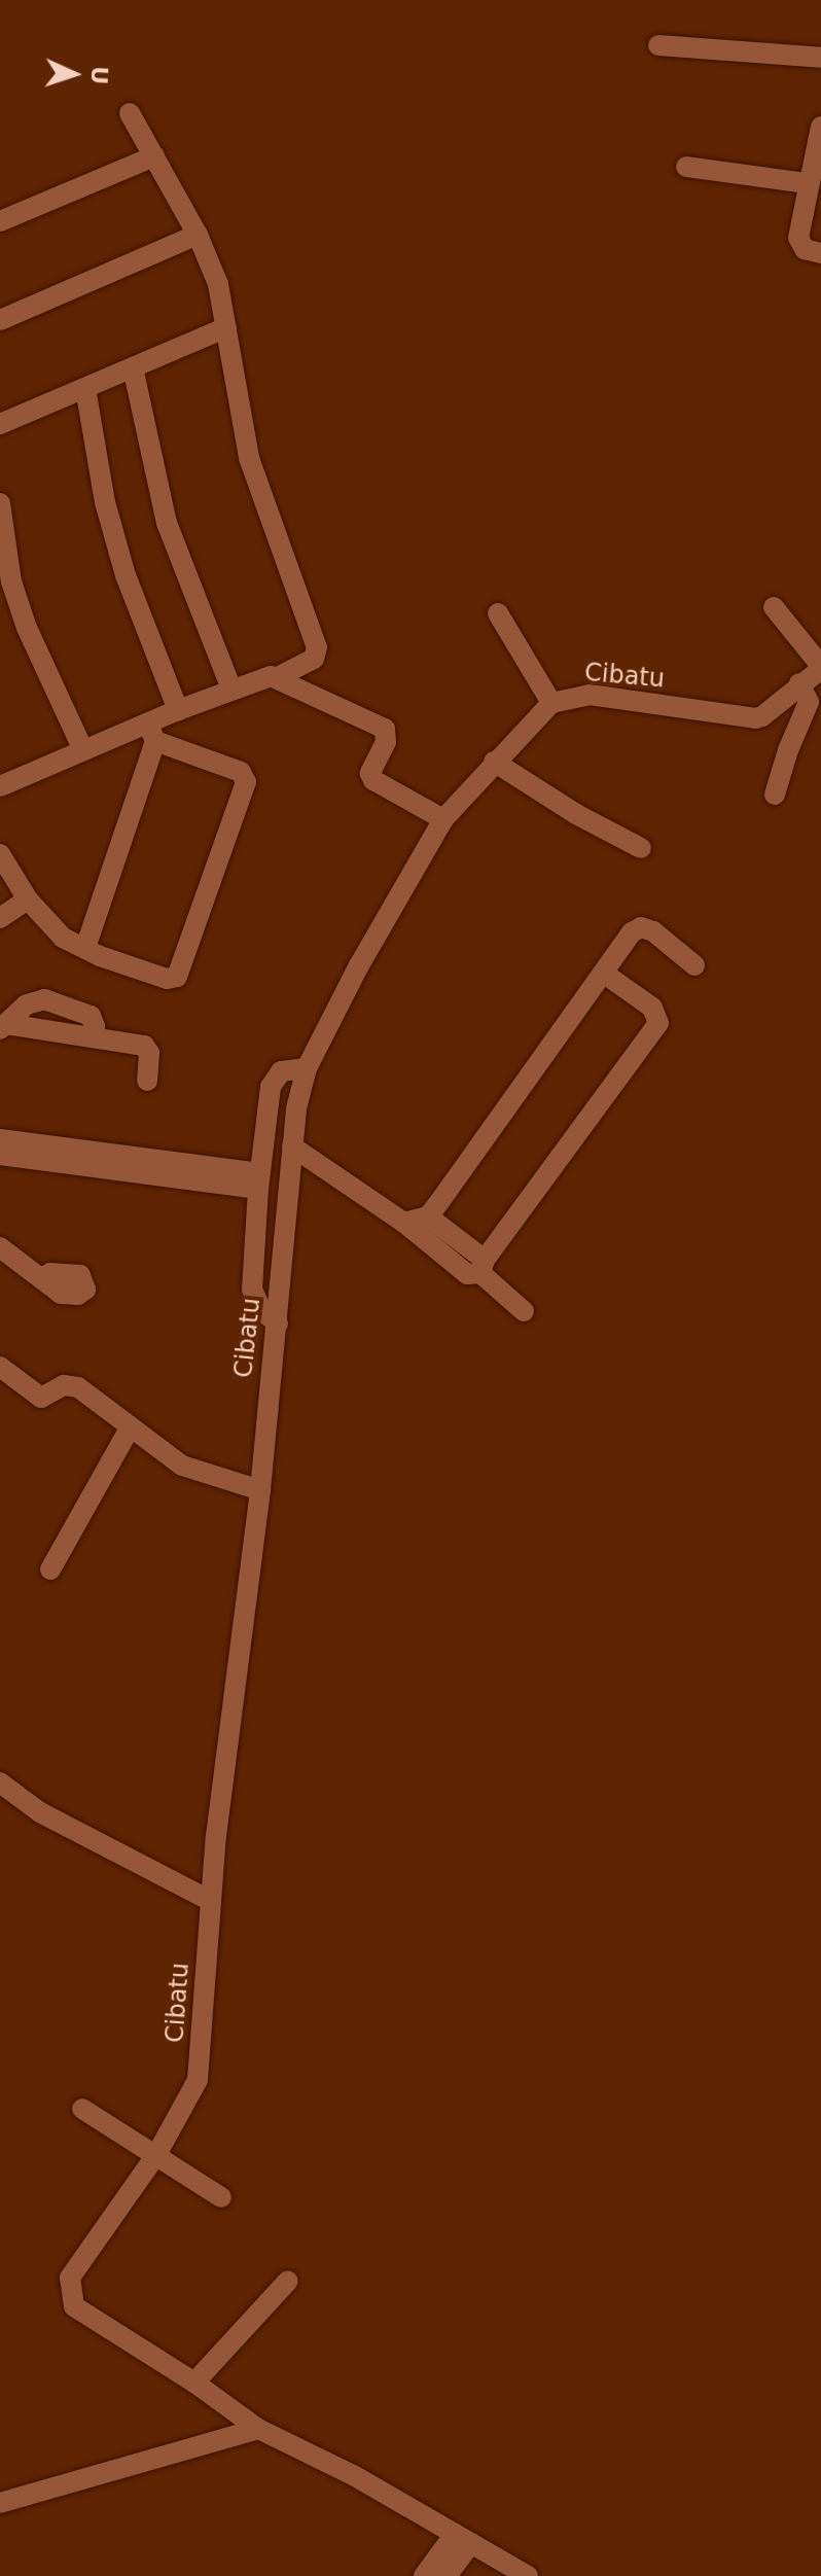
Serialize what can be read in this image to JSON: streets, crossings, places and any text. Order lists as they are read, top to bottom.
{
  "streets": {
    "street": ["Cibatu"]
  },
  "north": "right"
}
